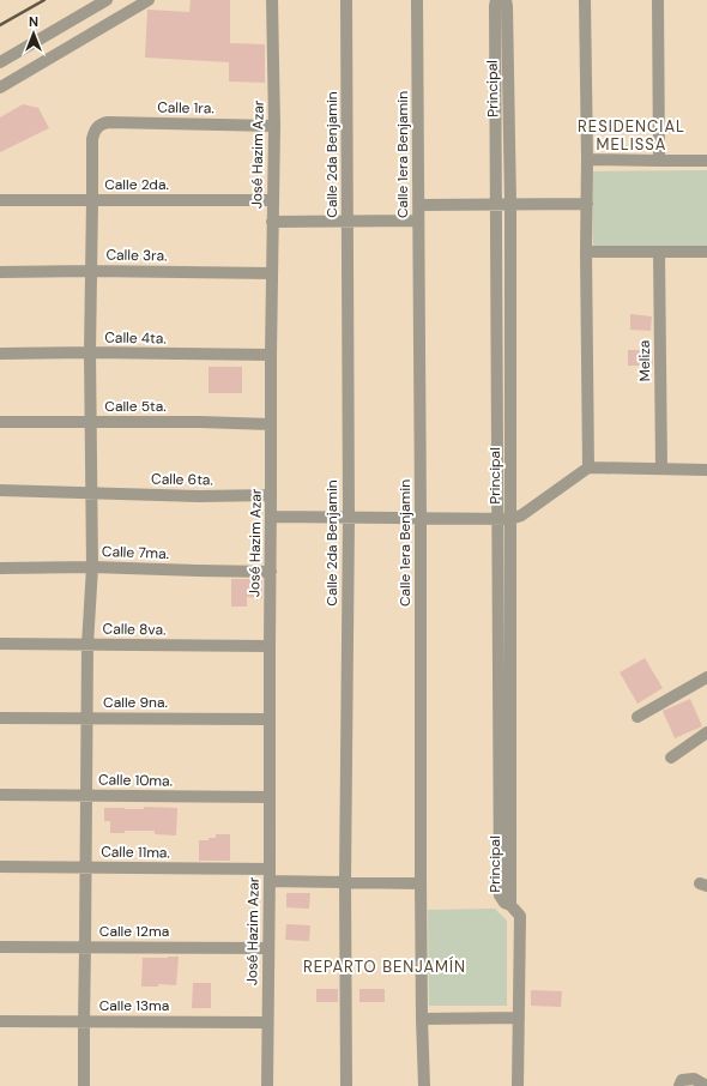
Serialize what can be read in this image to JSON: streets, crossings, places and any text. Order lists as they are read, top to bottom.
{
  "streets": {
    "street": [
      "Principal",
      "Calle 1ra.",
      "José Hazim Azar",
      "Calle 2da Benjamin",
      "Calle 1era Benjamin",
      "Calle 2da.",
      "Calle 3ra.",
      "Calle 4ta.",
      "Meliza",
      "Calle 5ta.",
      "Calle 6ta.",
      "Calle 7ma.",
      "Calle 8va.",
      "Calle 9na.",
      "Calle 10ma.",
      "Calle 11ma.",
      "Calle 12ma",
      "Calle 13ma"
    ]
  },
  "crossings": [
    ["Calle 1ra.", "José Hazim Azar"],
    ["Calle 1ra.", "Calle 2da."],
    ["José Hazim Azar", "Calle 2da."],
    ["José Hazim Azar", "Calle 3ra."],
    ["José Hazim Azar", "Calle 4ta."],
    ["José Hazim Azar", "Calle 5ta."],
    ["José Hazim Azar", "Calle 6ta."],
    ["José Hazim Azar", "Calle 7ma."],
    ["José Hazim Azar", "Calle 8va."],
    ["José Hazim Azar", "Calle 9na."],
    ["José Hazim Azar", "Calle 10ma."],
    ["José Hazim Azar", "Calle 11ma."],
    ["José Hazim Azar", "Calle 12ma"],
    ["José Hazim Azar", "Calle 13ma"]
  ],
  "districts": ["RESIDENCIAL MELISSA", "REPARTO BENJAMÍN"],
  "north": "top"
}
